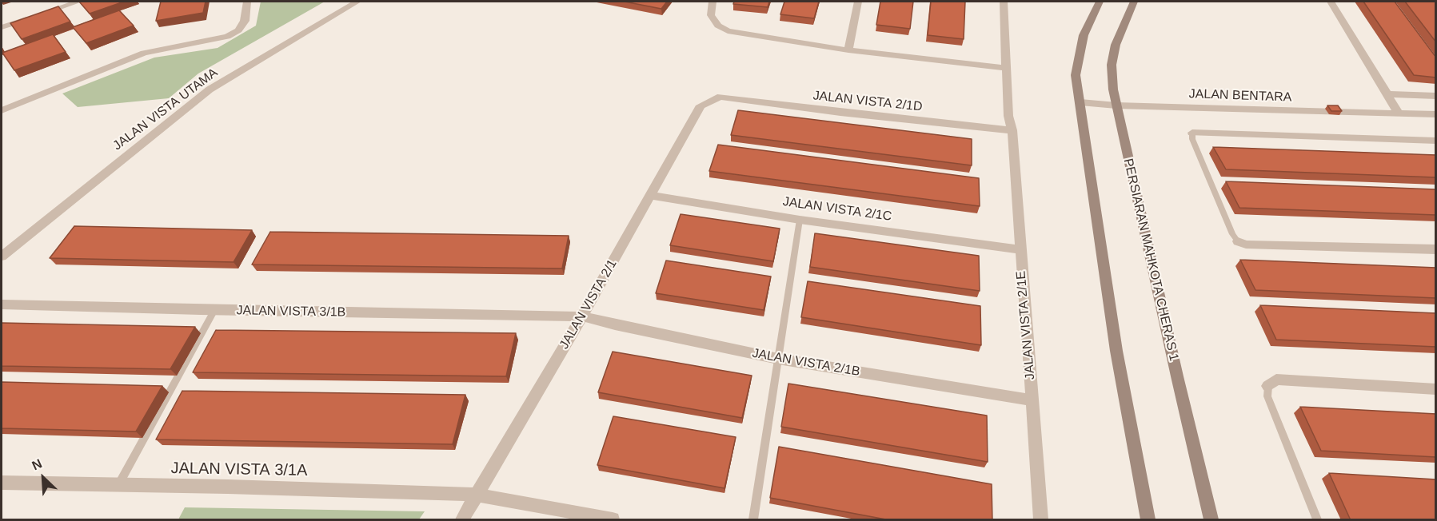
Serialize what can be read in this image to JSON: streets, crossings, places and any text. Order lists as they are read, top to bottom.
{
  "streets": {
    "main road": ["PERSIARAN MAHKOTA CHERAS 1"],
    "street": [
      "JALAN BENTARA",
      "JALAN VISTA 2/1D",
      "JALAN VISTA UTAMA",
      "JALAN VISTA 2/1C",
      "JALAN VISTA 2/1",
      "JALAN VISTA 3/1B",
      "JALAN VISTA 2/1E",
      "JALAN VISTA 2/1B",
      "JALAN VISTA 3/1A"
    ]
  },
  "crossings": [
    ["JALAN BENTARA", "PERSIARAN MAHKOTA CHERAS 1"],
    ["JALAN VISTA 2/1D", "JALAN VISTA 2/1"],
    ["JALAN VISTA 2/1D", "JALAN VISTA 2/1E"],
    ["JALAN VISTA 2/1C", "JALAN VISTA 2/1"],
    ["JALAN VISTA 2/1C", "JALAN VISTA 2/1E"],
    ["JALAN VISTA 2/1", "JALAN VISTA 3/1B"],
    ["JALAN VISTA 2/1", "JALAN VISTA 2/1B"],
    ["JALAN VISTA 2/1", "JALAN VISTA 3/1A"],
    ["JALAN VISTA 3/1B", "JALAN VISTA 2/1B"],
    ["JALAN VISTA 2/1E", "JALAN VISTA 2/1B"]
  ],
  "north": "top left"
}
